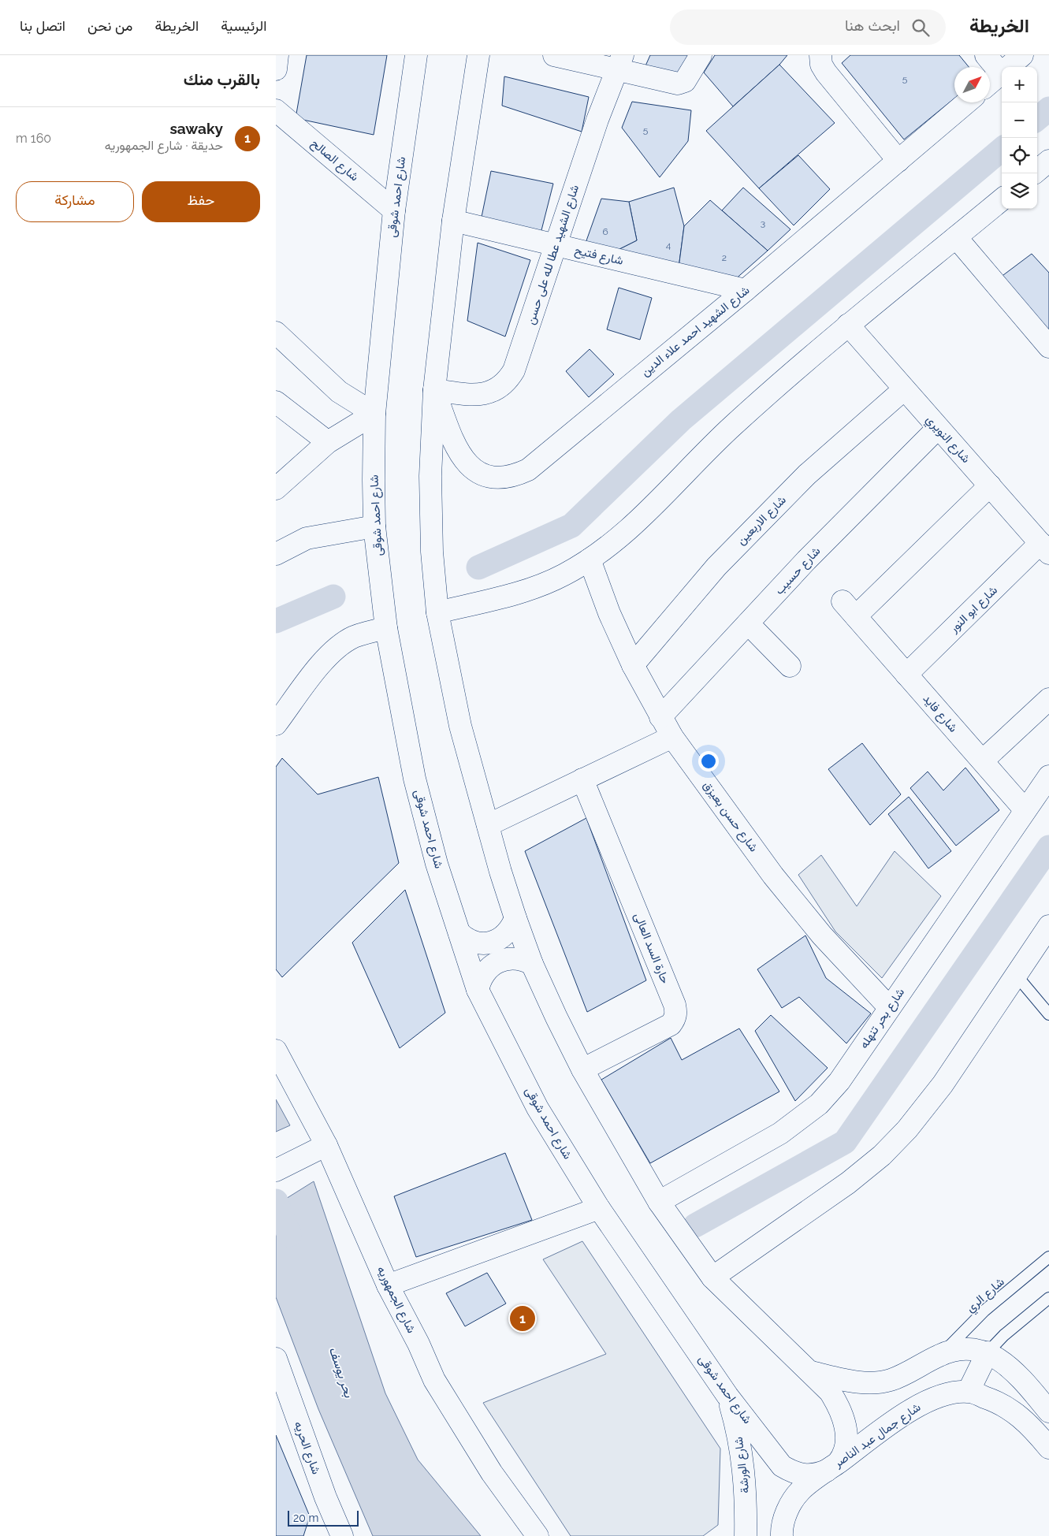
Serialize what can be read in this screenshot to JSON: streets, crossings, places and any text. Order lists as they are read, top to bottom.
{
  "streets": {
    "street": [
      "شارع الصالح",
      "شارع احمد شوقى",
      "شارع الشهيد عطا لله على حسن",
      "شارع فتيح",
      "شارع الشهيد احمد علاء الدين",
      "شارع النويري",
      "شارع الاربعين",
      "شارع حسيب",
      "شارع ابو النور",
      "شارع فايد",
      "شارع حسن بعيزق",
      "حارة السد العالى",
      "شارع بحر تنهله",
      "شارع الجمهوريه",
      "شارع جمال عبد الناصر",
      "شارع الحريه",
      "شارع الورشة"
    ],
    "lane": ["شارع الري"]
  },
  "crossings": [
    ["شارع الصالح", "شارع احمد شوقى"],
    ["شارع احمد شوقى", "شارع جمال عبد الناصر"],
    ["شارع احمد شوقى", "شارع الورشة"],
    ["شارع الشهيد عطا لله على حسن", "شارع فتيح"],
    ["شارع الشهيد عطا لله على حسن", "شارع الشهيد احمد علاء الدين"],
    ["شارع فتيح", "شارع الشهيد احمد علاء الدين"],
    ["شارع النويري", "شارع الاربعين"],
    ["شارع النويري", "شارع حسيب"],
    ["شارع النويري", "شارع ابو النور"],
    ["شارع النويري", "شارع فايد"],
    ["شارع الاربعين", "شارع حسن بعيزق"],
    ["شارع حسيب", "شارع حسن بعيزق"],
    ["شارع ابو النور", "شارع فايد"],
    ["شارع فايد", "شارع بحر تنهله"],
    ["شارع حسن بعيزق", "شارع بحر تنهله"]
  ],
  "water": ["بحر يوسف"],
  "house_numbers": [
    "5",
    "5",
    "3",
    "6",
    "4",
    "2"
  ],
  "scale_bar": "20 m",
  "north": "top right",
  "page": {
    "header": "الخريطة",
    "search": "ابحث هنا",
    "nav": [
      "الرئيسية",
      "الخريطة",
      "من نحن",
      "اتصل بنا"
    ],
    "heading": "بالقرب منك",
    "map_buttons": ["+", "−"],
    "list": [
      {
        "mark": "1",
        "name": "sawaky",
        "note": "حديقة · شارع الجمهوريه",
        "value": "160 m"
      }
    ],
    "buttons": ["حفظ", "مشاركة"],
    "pins": "1",
    "scale": "20 m"
  }
}
